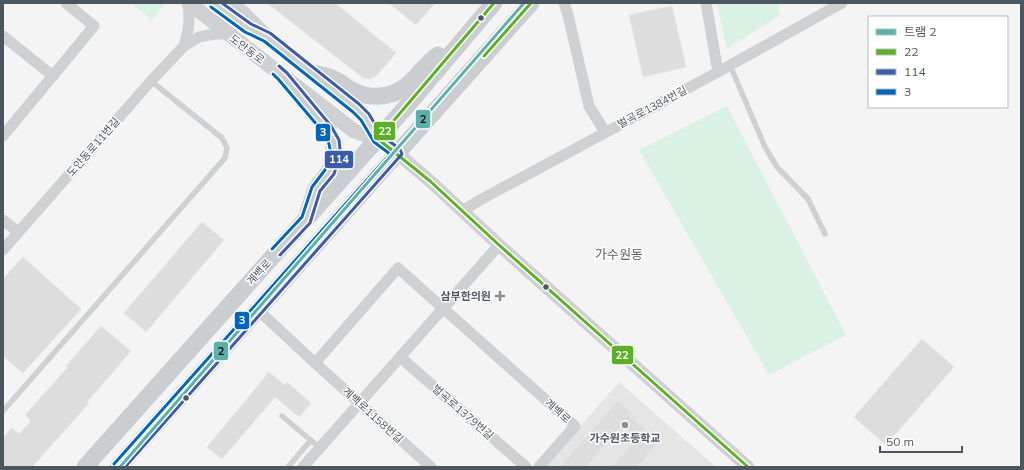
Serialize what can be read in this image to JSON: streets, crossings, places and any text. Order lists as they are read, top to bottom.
{
  "streets": {
    "main road": ["도안동로", "계백로"],
    "street": [
      "벌곡로1384번길",
      "도안동로11번길",
      "벌곡로1379번길",
      "계백로1158번길"
    ]
  },
  "crossings": [
    ["도안동로", "계백로"],
    ["계백로", "계백로1158번길"]
  ],
  "districts": ["가수원동"],
  "places": {
    "health": ["삼부한의원"],
    "other": ["가수원초등학교"]
  },
  "lines": [
    "tram line 2",
    "transit line 22",
    "transit line 114",
    "transit line 3"
  ],
  "legend": [
    "트램 2",
    "22",
    "114",
    "3"
  ],
  "scale_bar": "50 m"
}
